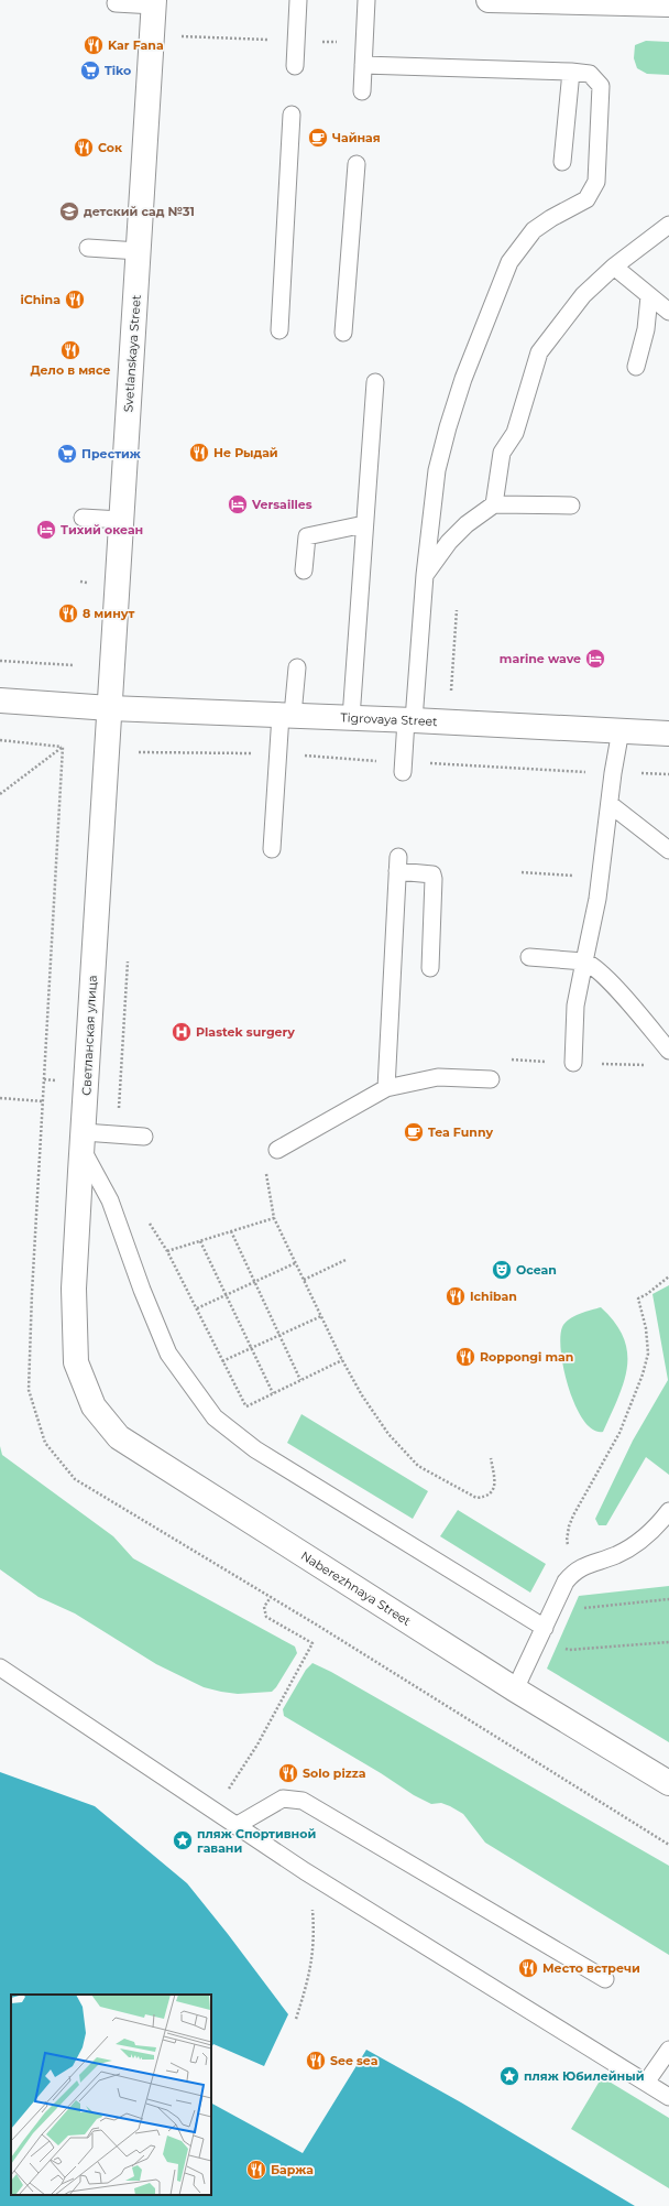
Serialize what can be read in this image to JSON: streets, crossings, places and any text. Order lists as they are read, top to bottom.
{
  "streets": {
    "main road": [
      "Svetlanskaya Street",
      "Tigrovaya Street",
      "Светланская улица",
      "Naberezhnaya Street"
    ]
  },
  "crossings": [
    ["Svetlanskaya Street", "Tigrovaya Street"],
    ["Svetlanskaya Street", "Светланская улица"],
    ["Tigrovaya Street", "Светланская улица"],
    ["Светланская улица", "Naberezhnaya Street"]
  ],
  "places": {
    "restaurant": [
      "Kar Fana",
      "Сок",
      "iChina",
      "Дело в мясе",
      "Не Рыдай",
      "8 минут",
      "Ichiban",
      "Roppongi man",
      "Solo pizza",
      "Место встречи",
      "See sea",
      "Баржа"
    ],
    "supermarket": ["Tiko", "Престиж"],
    "cafe": ["Чайная", "Tea Funny"],
    "school or university": ["детский сад №31"],
    "hotel": ["Versailles", "Тихий океан", "marine wave"],
    "hospital": ["Plastek surgery"],
    "theatre": ["Ocean"],
    "place": ["пляж Спортивной гавани", "пляж Юбилейный"]
  }
}
